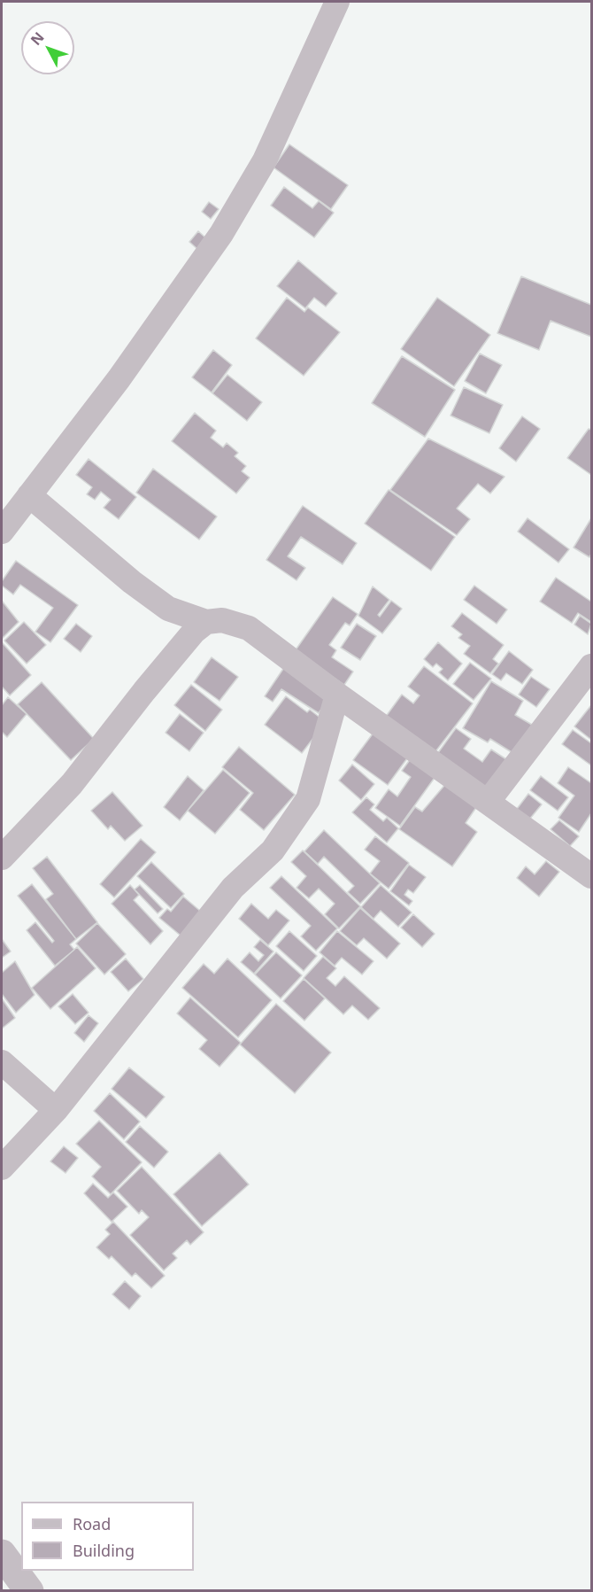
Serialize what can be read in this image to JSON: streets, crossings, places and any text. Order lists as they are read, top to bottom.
{
  "legend": ["Road", "Building"],
  "north": "top left"
}
